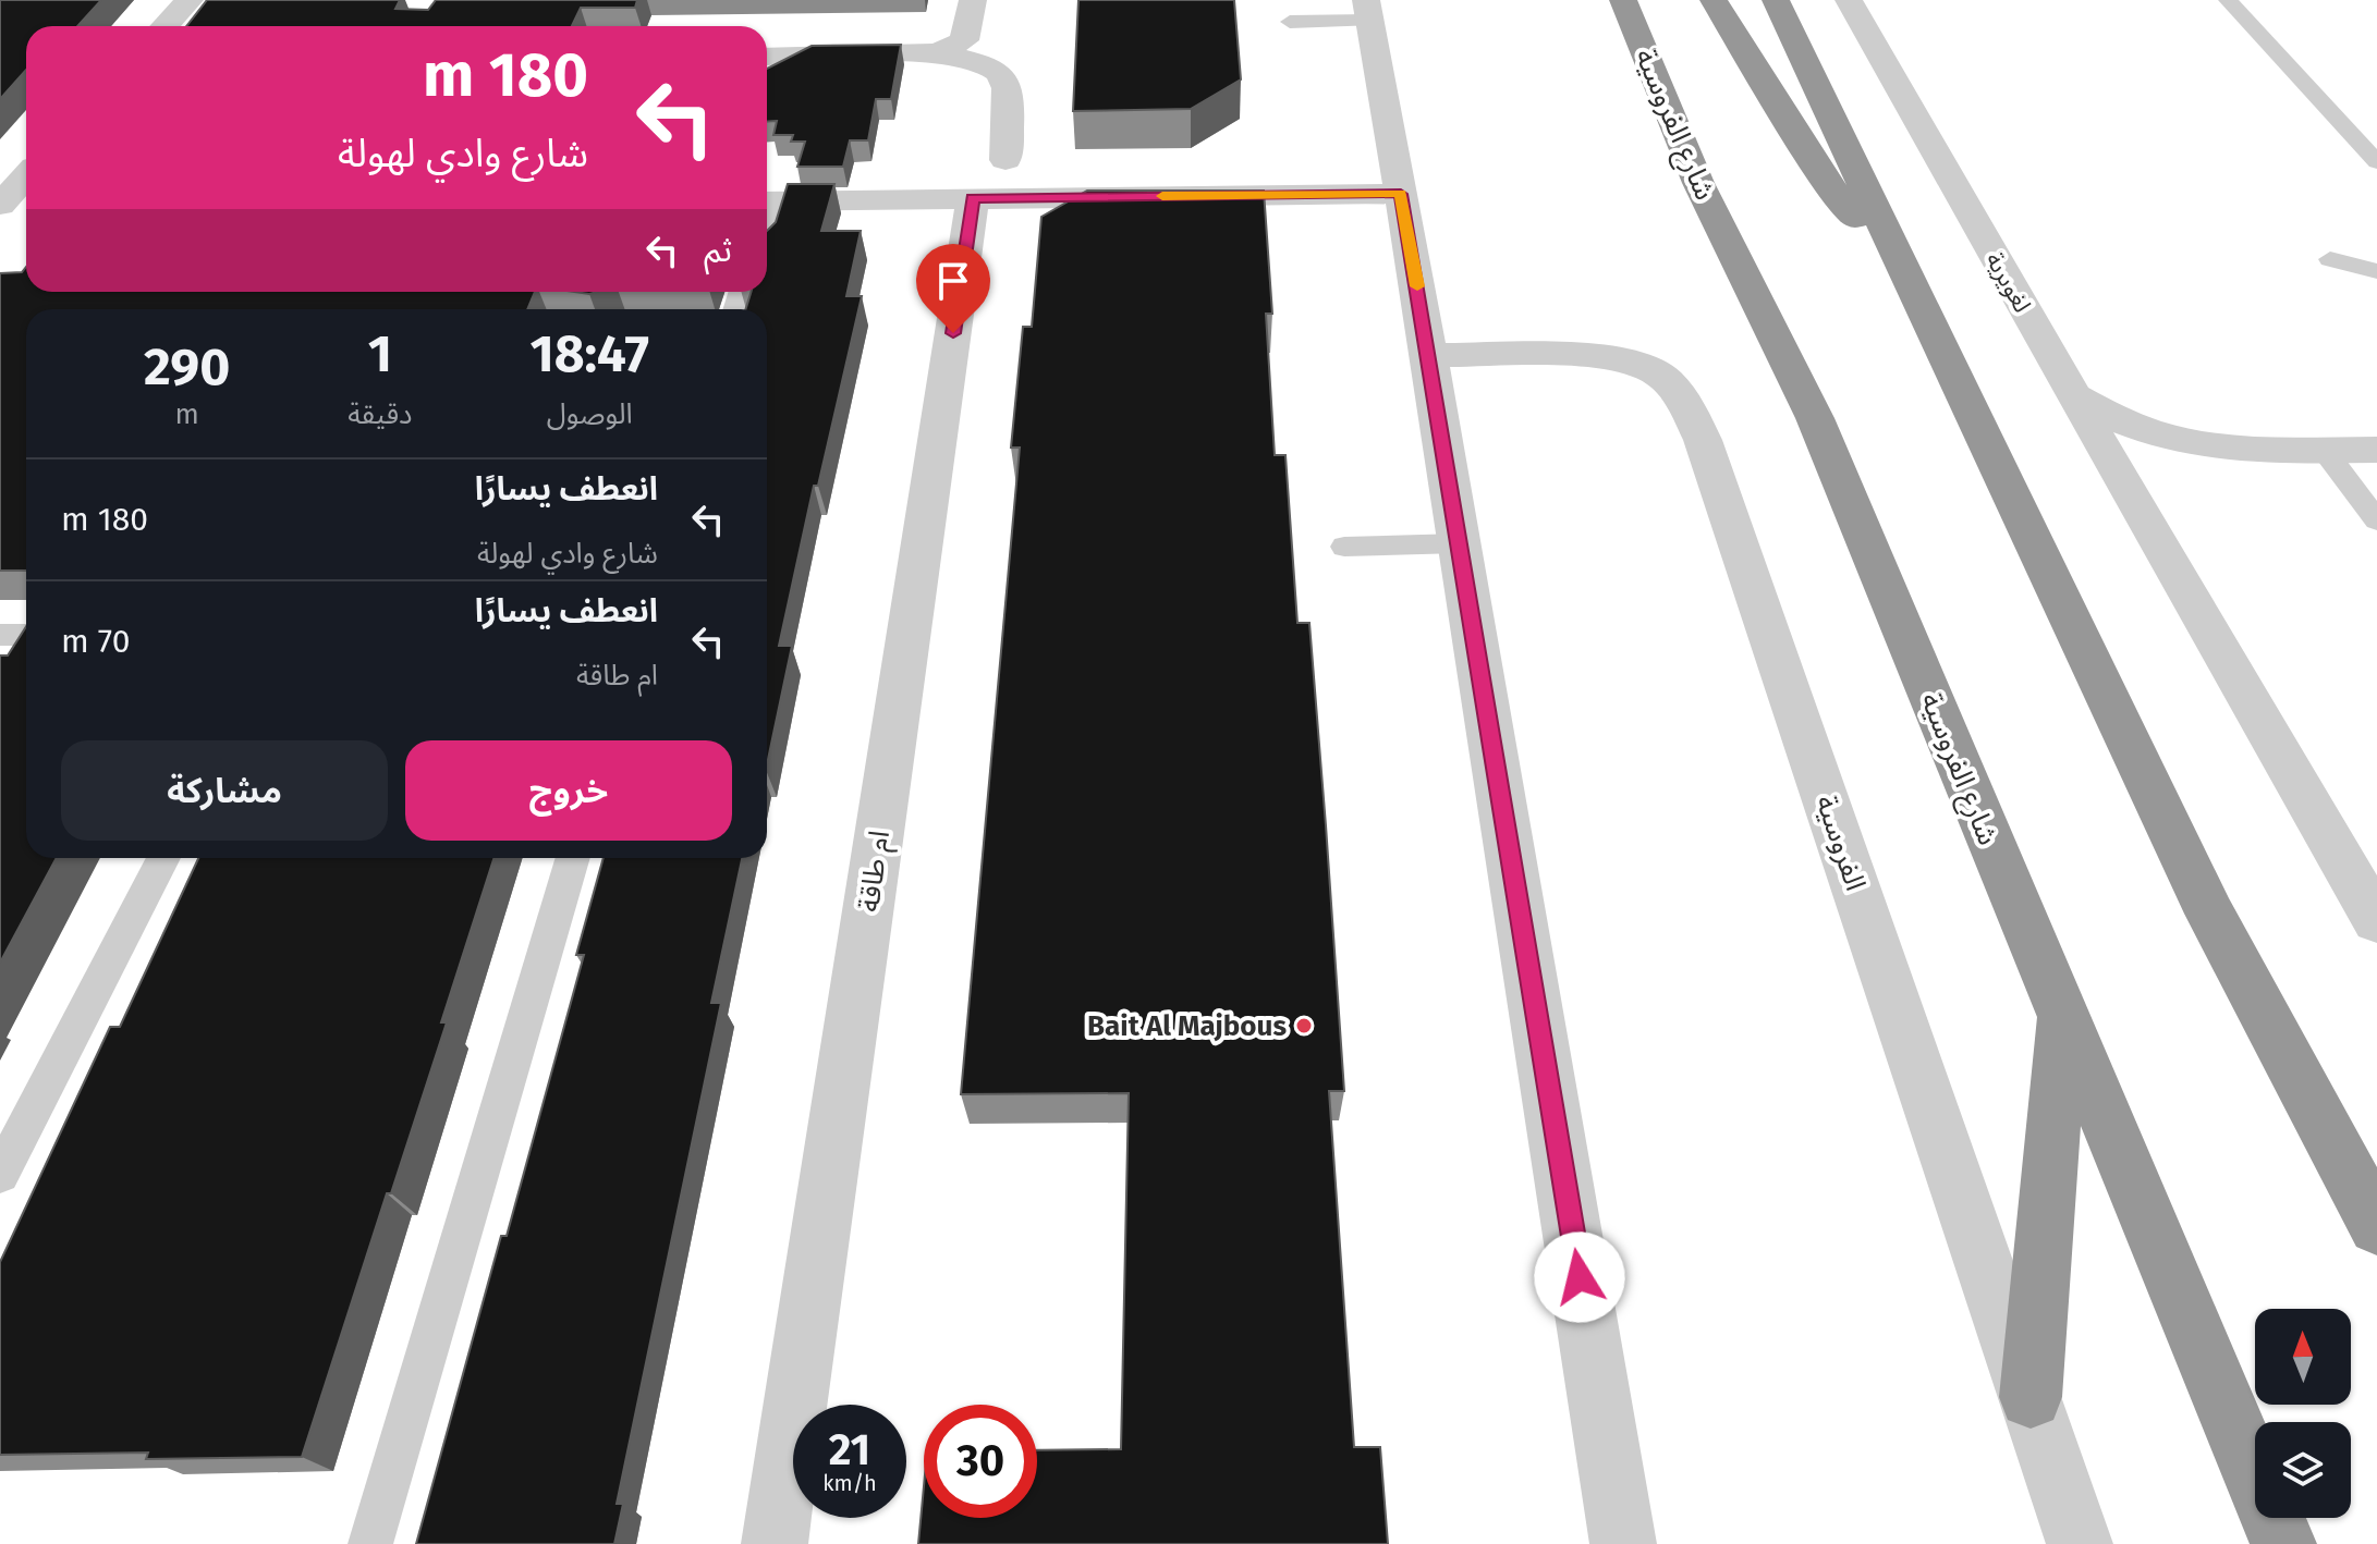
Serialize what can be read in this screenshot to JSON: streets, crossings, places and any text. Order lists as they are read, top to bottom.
{
  "streets": {
    "highway": ["شارع الفروسية"],
    "street": ["لغويرية", "الفروسية", "ام طاقة"]
  },
  "places": ["Bait Al Majbous"],
  "north": "top",
  "page": {
    "turn": ["180 m", "شارع وادي لهولة"],
    "then": "ثم",
    "eta": [
      "18:47",
      "الوصول",
      "1",
      "دقيقة",
      "290",
      "m"
    ],
    "list": [
      {
        "name": "انعطف يسارًا",
        "note": "شارع وادي لهولة",
        "value": "180 m"
      },
      {
        "name": "انعطف يسارًا",
        "note": "ام طاقة",
        "value": "70 m"
      }
    ],
    "buttons": ["خروج", "مشاركة"],
    "speed": "21 km/h",
    "limit": "30"
  }
}
